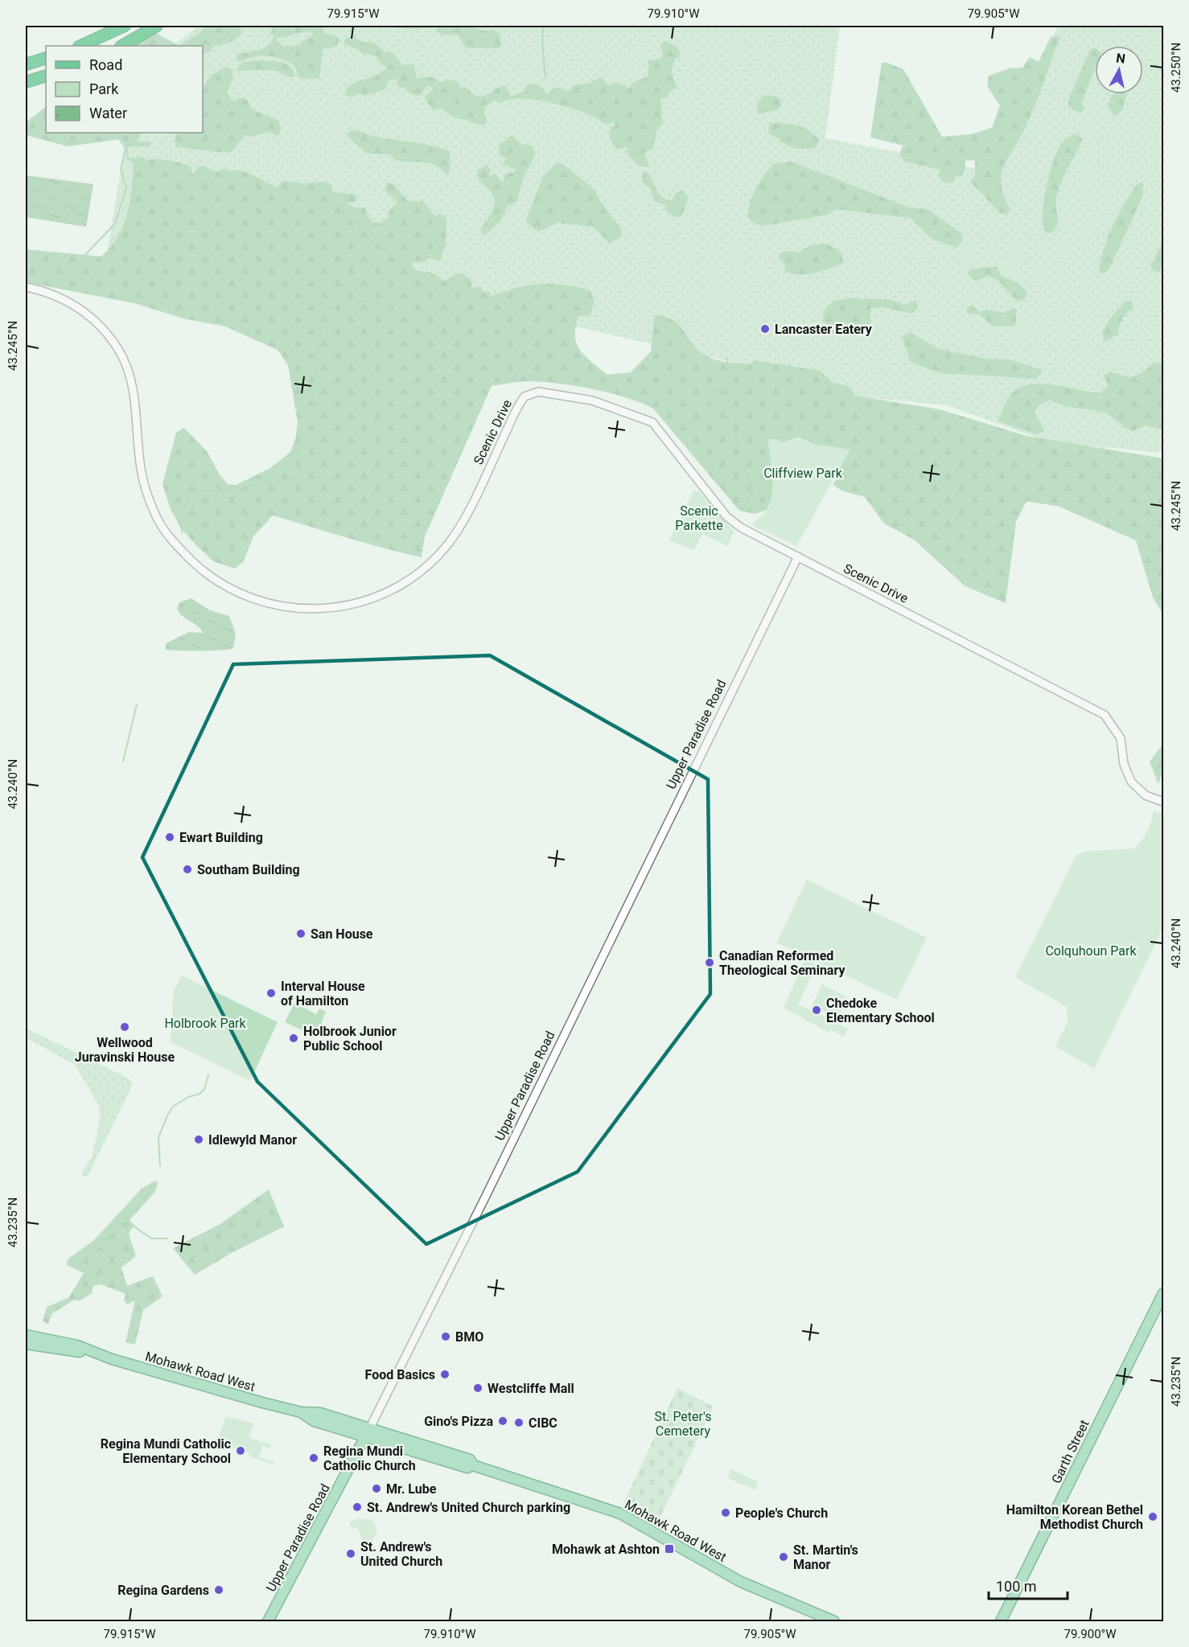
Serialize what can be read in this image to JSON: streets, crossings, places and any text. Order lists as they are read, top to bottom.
{
  "streets": {
    "main road": ["Upper Paradise Road", "Mohawk Road West", "Garth Street"],
    "street": ["Scenic Drive"]
  },
  "crossings": [
    ["Scenic Drive", "Upper Paradise Road"],
    ["Upper Paradise Road", "Mohawk Road West"]
  ],
  "parks": [
    "Cliffview Park",
    "Scenic Parkette",
    "Colquhoun Park",
    "Holbrook Park",
    "St. Peter's Cemetery"
  ],
  "places": {
    "other": [
      "Lancaster Eatery",
      "Ewart Building",
      "Southam Building",
      "San House",
      "Canadian Reformed Theological Seminary",
      "Interval House of Hamilton",
      "Chedoke Elementary School",
      "Wellwood Juravinski House",
      "Holbrook Junior Public School",
      "Idlewyld Manor",
      "BMO",
      "Food Basics",
      "Westcliffe Mall",
      "Gino's Pizza",
      "CIBC",
      "Regina Mundi Catholic Elementary School",
      "Regina Mundi Catholic Church",
      "Mr. Lube",
      "St. Andrew's United Church parking",
      "People's Church",
      "Hamilton Korean Bethel Methodist Church",
      "St. Andrew's United Church",
      "St. Martin's Manor",
      "Regina Gardens"
    ],
    "transit": ["Mohawk at Ashton"]
  },
  "legend": ["Road", "Park", "Water"],
  "scale_bar": "100 m",
  "north": "top",
  "coordinates": [
    "79.915°W",
    "79.910°W",
    "79.905°W",
    "43.250°N",
    "43.245°N",
    "43.240°N",
    "43.235°N",
    "79.900°W"
  ]
}
